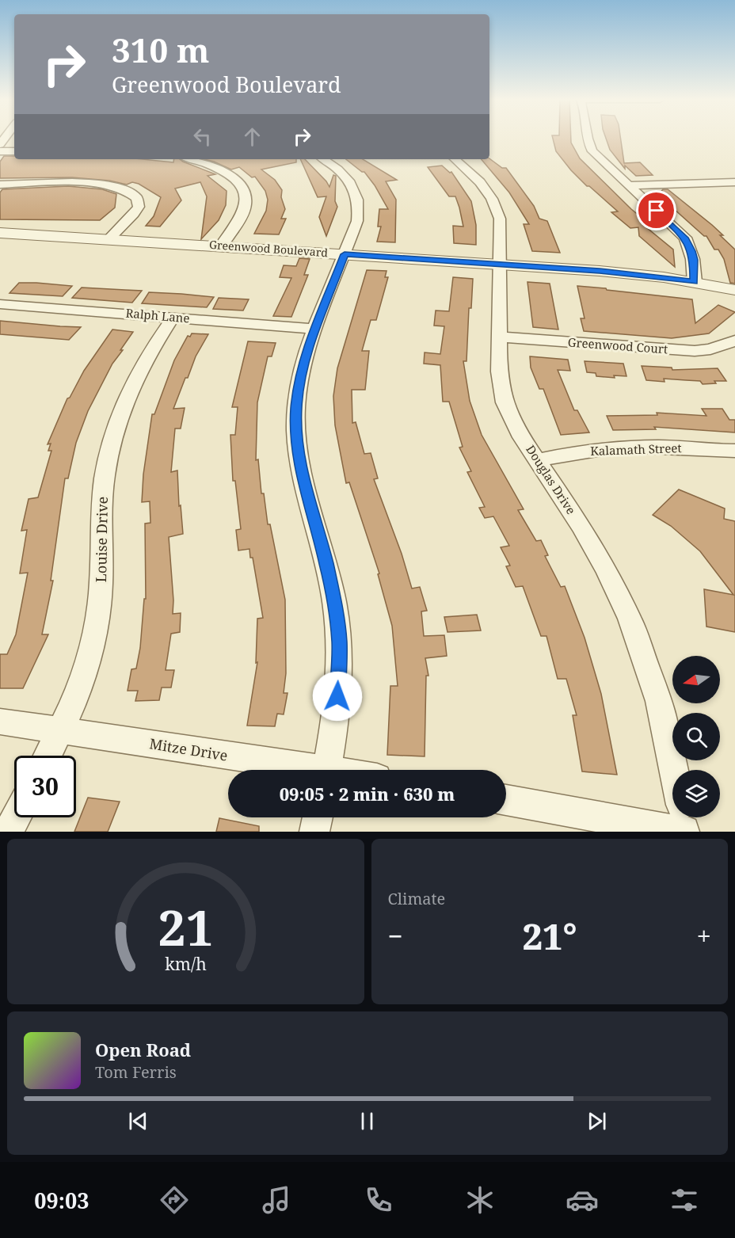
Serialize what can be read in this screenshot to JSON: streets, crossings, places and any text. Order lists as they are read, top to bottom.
{
  "streets": {
    "street": [
      "Greenwood Boulevard",
      "Ralph Lane",
      "Greenwood Court",
      "Kalamath Street",
      "Douglas Drive",
      "Louise Drive",
      "Mitze Drive"
    ]
  },
  "crossings": [
    ["Greenwood Boulevard", "Douglas Drive"],
    ["Ralph Lane", "Louise Drive"],
    ["Greenwood Court", "Douglas Drive"],
    ["Kalamath Street", "Douglas Drive"],
    ["Louise Drive", "Mitze Drive"]
  ],
  "north": "left",
  "page": {
    "turn": ["310 m", "Greenwood Boulevard"],
    "limit": "30",
    "trip": "09:05 · 2 min · 630 m",
    "tile": "Climate",
    "heat": ["−", "21°", "+"],
    "song": ["Open Road", "Tom Ferris"],
    "tabs": "09:03",
    "gauge": ["21", "km/h"]
  }
}
